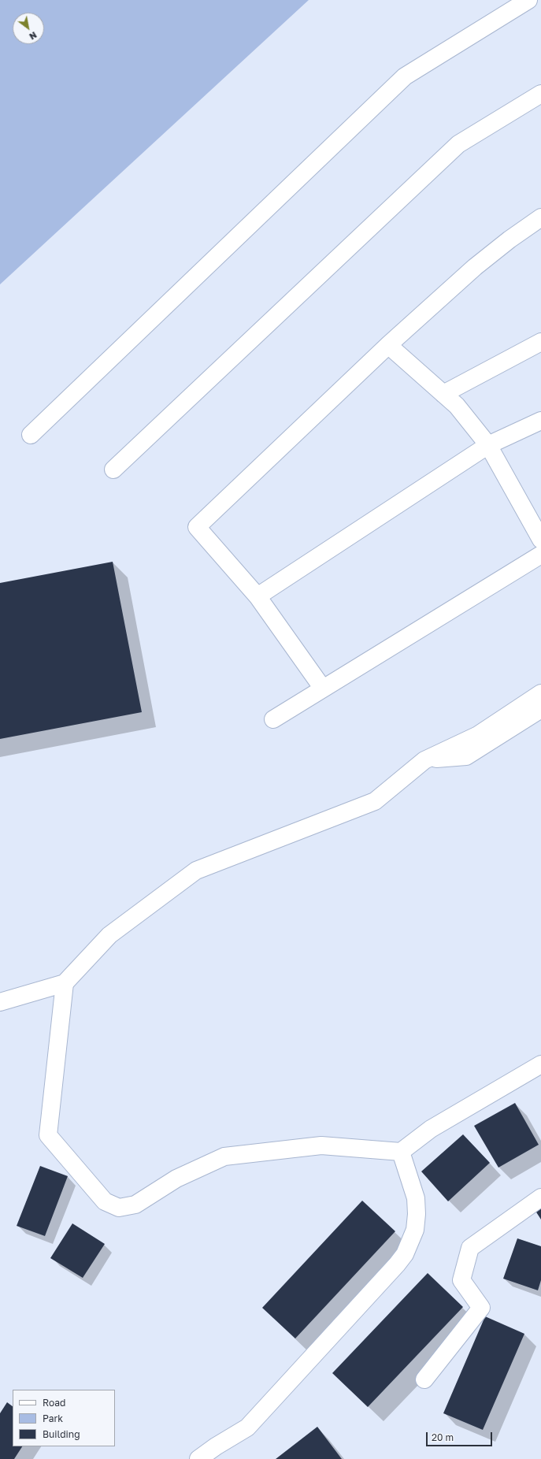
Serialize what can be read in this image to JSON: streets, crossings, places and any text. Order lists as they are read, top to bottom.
{
  "legend": ["Road", "Park", "Building"],
  "scale_bar": "20 m",
  "north": "bottom right"
}
